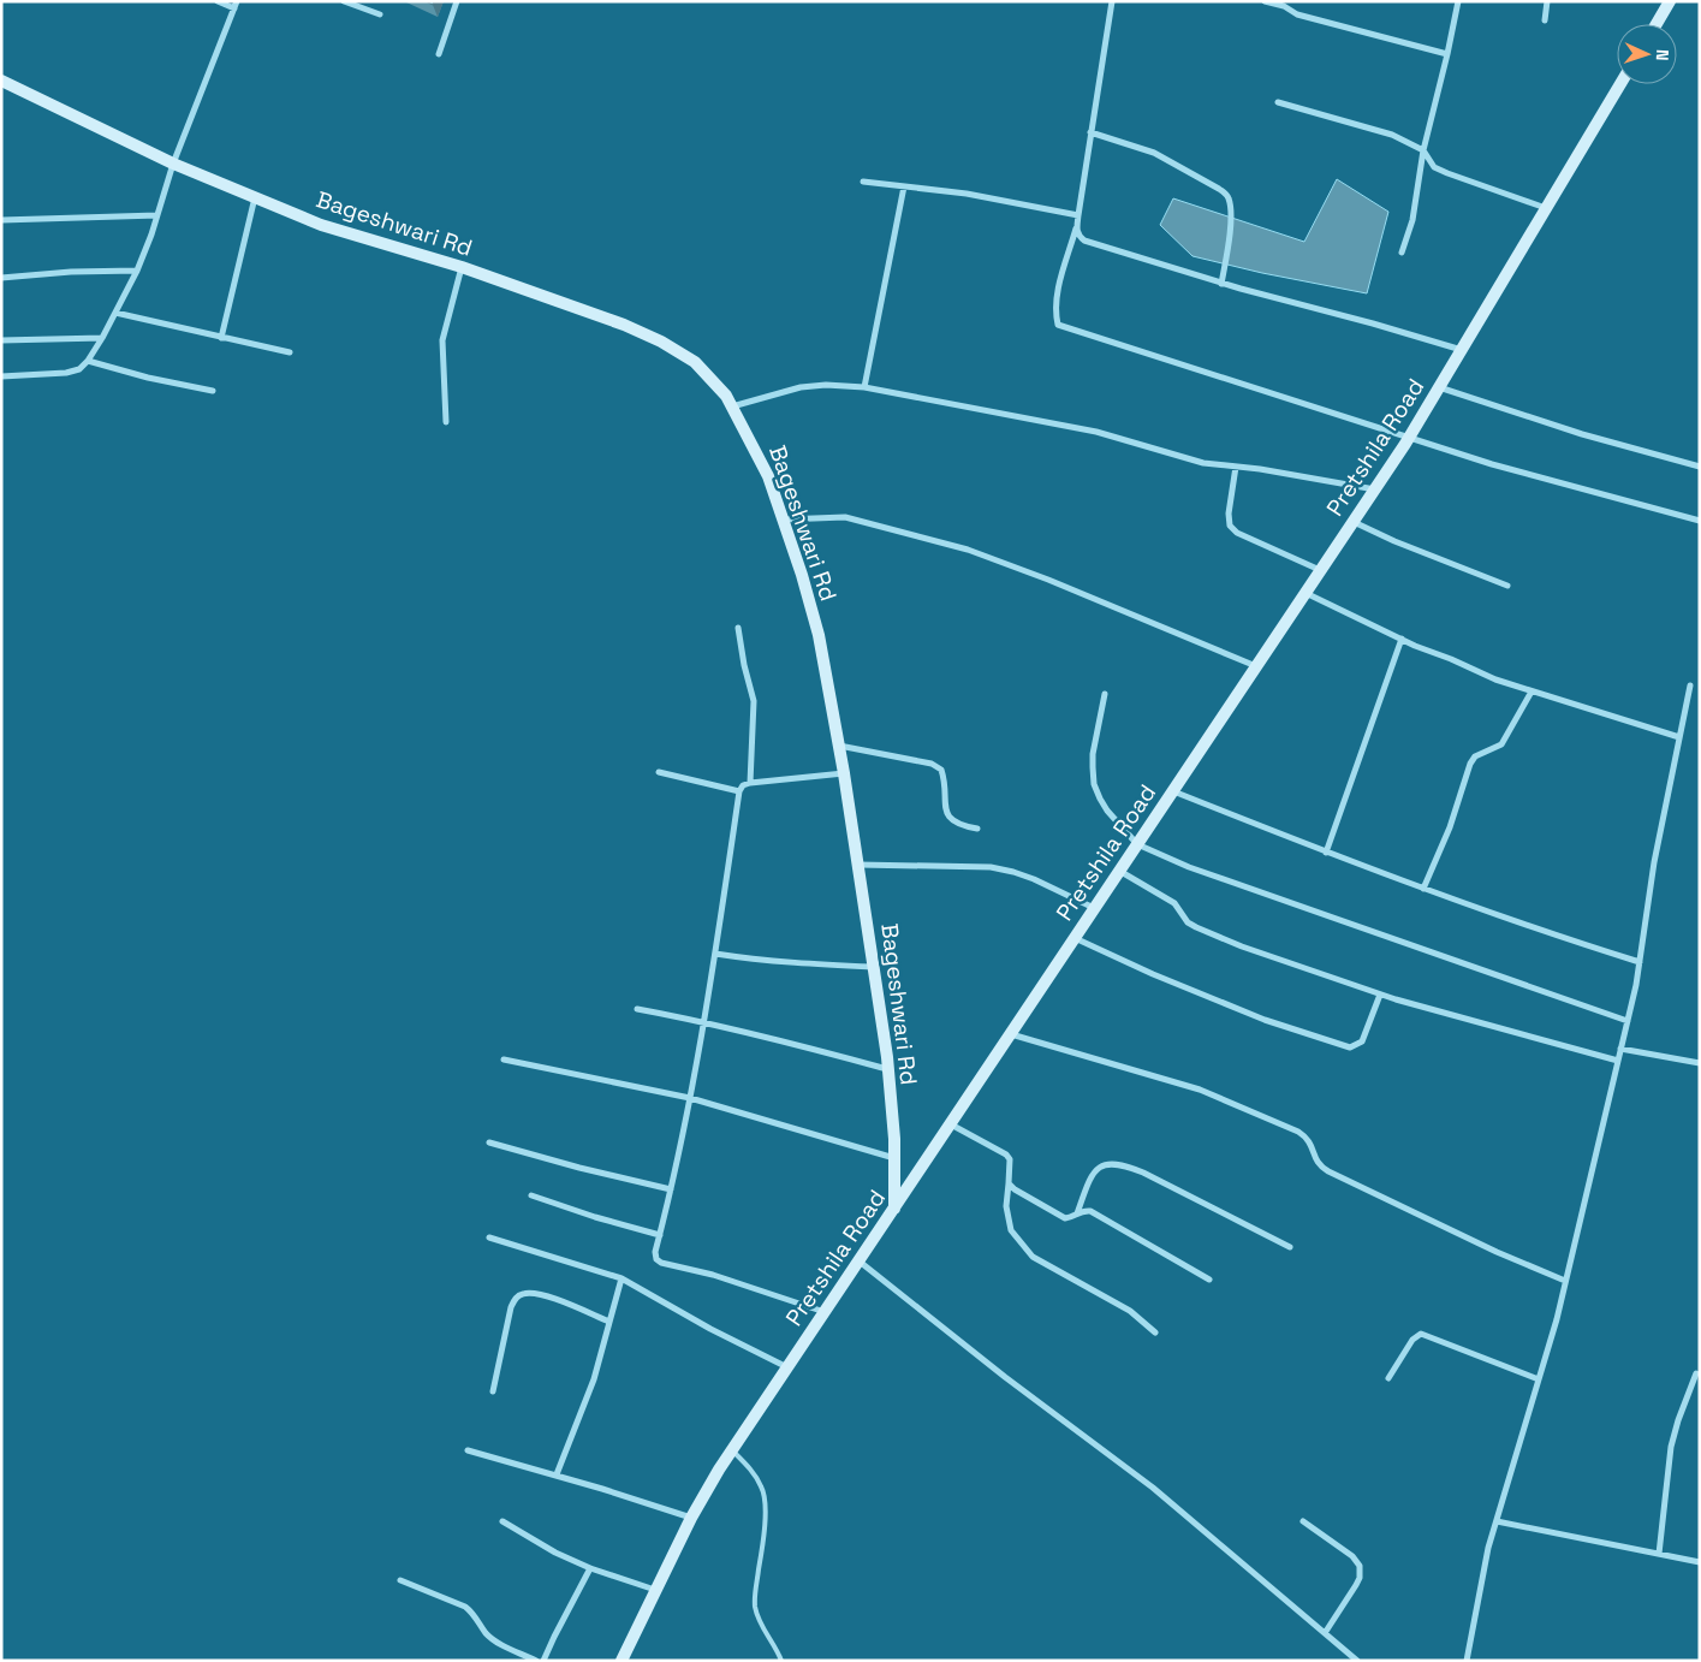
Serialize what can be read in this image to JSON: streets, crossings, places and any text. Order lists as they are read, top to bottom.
{
  "streets": {
    "street": ["Bageshwari Rd", "Pretshila Road"]
  },
  "crossings": [
    ["Bageshwari Rd", "Pretshila Road"]
  ],
  "north": "right"
}
